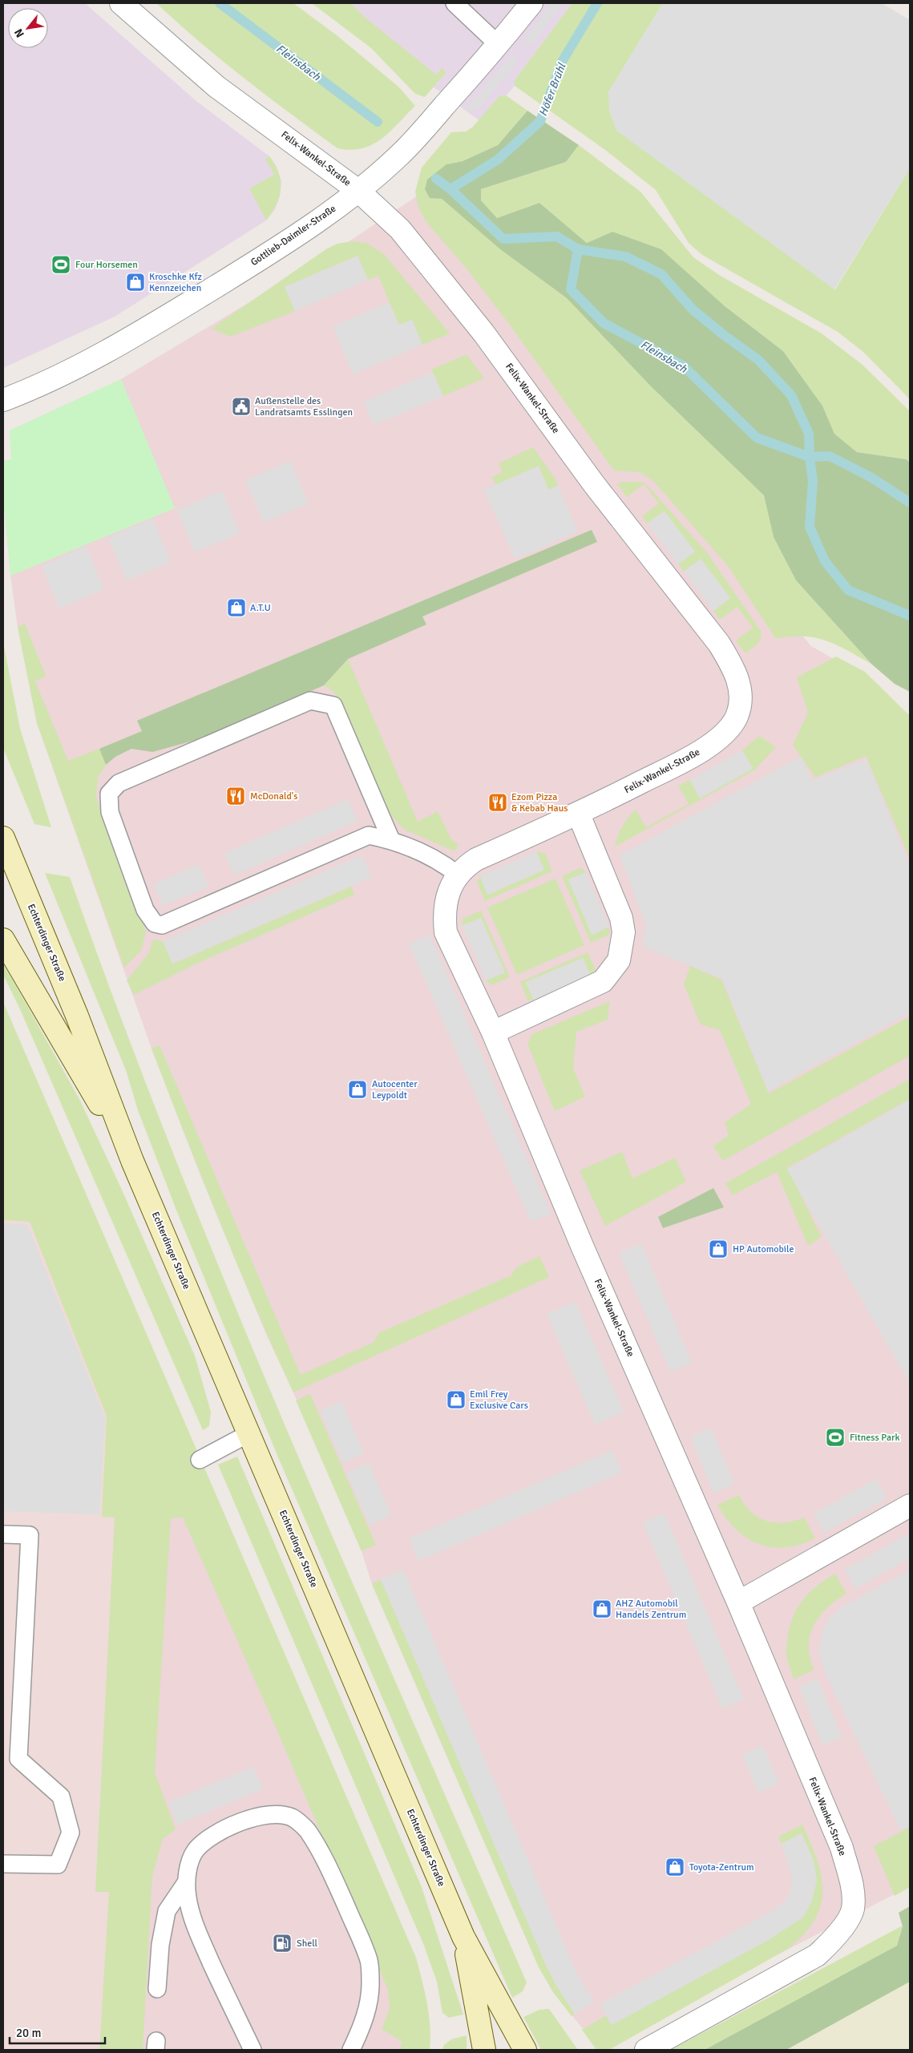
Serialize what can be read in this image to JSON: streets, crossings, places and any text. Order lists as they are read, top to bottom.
{
  "streets": {
    "main road": ["Echterdinger Straße"],
    "street": ["Felix-Wankel-Straße", "Gottlieb-Daimler-Straße"]
  },
  "crossings": [
    ["Felix-Wankel-Straße", "Gottlieb-Daimler-Straße"]
  ],
  "water": ["Fleinsbach", "Höfer Brühl"],
  "places": {
    "sports": ["Four Horsemen", "Fitness Park"],
    "shop": [
      "Kroschke Kfz Kennzeichen",
      "A.T.U",
      "Autocenter Leypoldt",
      "HP Automobile",
      "Emil Frey Exclusive Cars",
      "AHZ Automobil Handels Zentrum",
      "Toyota-Zentrum"
    ],
    "public building": ["Außenstelle des Landratsamts Esslingen"],
    "restaurant": ["McDonald's", "Ezom Pizza & Kebab Haus"],
    "fuel station": ["Shell"]
  },
  "scale_bar": "20 m",
  "north": "bottom left"
}
